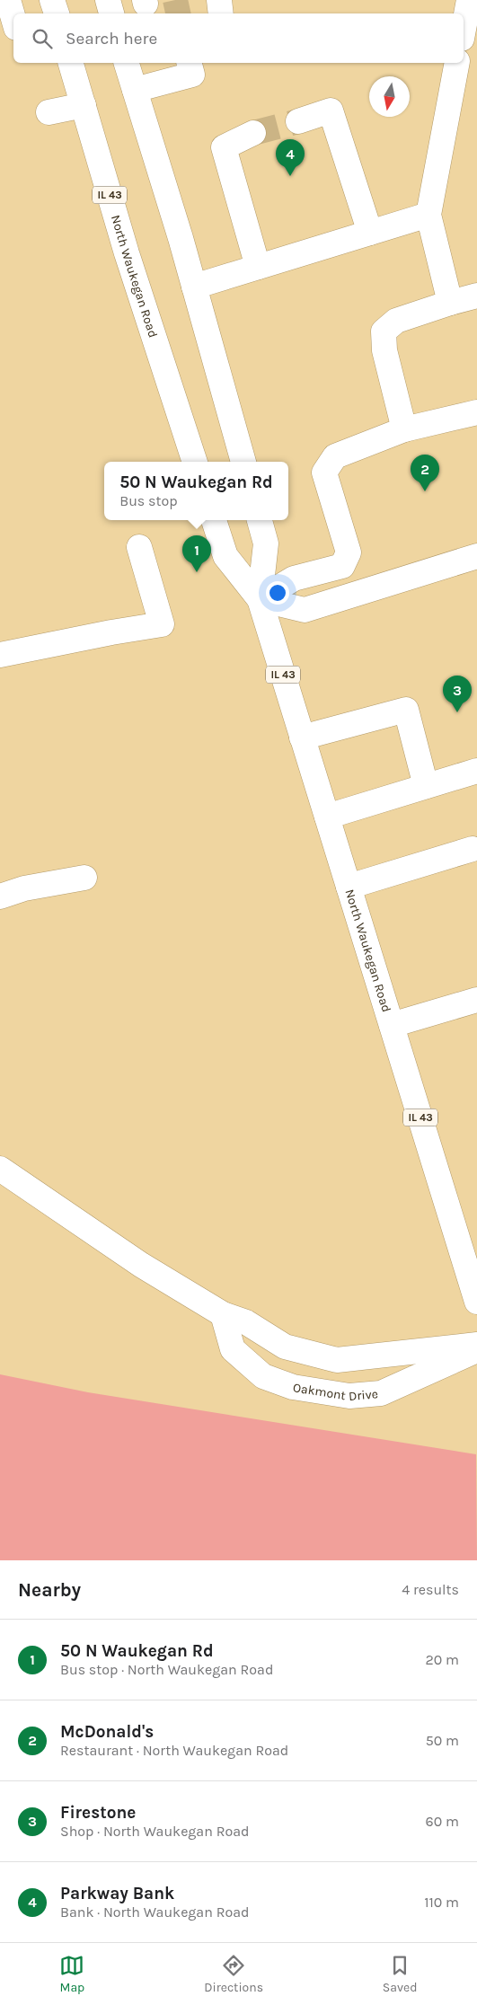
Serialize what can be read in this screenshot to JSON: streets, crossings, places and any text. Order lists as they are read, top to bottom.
{
  "streets": {
    "main road": ["IL 43", "North Waukegan Road", "Oakmont Drive"]
  },
  "north": "bottom",
  "page": {
    "search": "Search here",
    "pins": [
      "4",
      "2",
      "1",
      "3"
    ],
    "popup": ["50 N Waukegan Rd", "Bus stop"],
    "heading": ["Nearby", "4 results"],
    "list": [
      {
        "mark": "1",
        "name": "50 N Waukegan Rd",
        "note": "Bus stop · North Waukegan Road",
        "value": "20 m"
      },
      {
        "mark": "2",
        "name": "McDonald's",
        "note": "Restaurant · North Waukegan Road",
        "value": "50 m"
      },
      {
        "mark": "3",
        "name": "Firestone",
        "note": "Shop · North Waukegan Road",
        "value": "60 m"
      },
      {
        "mark": "4",
        "name": "Parkway Bank",
        "note": "Bank · North Waukegan Road",
        "value": "110 m"
      }
    ],
    "nav": ["Map", "Directions", "Saved"]
  }
}
